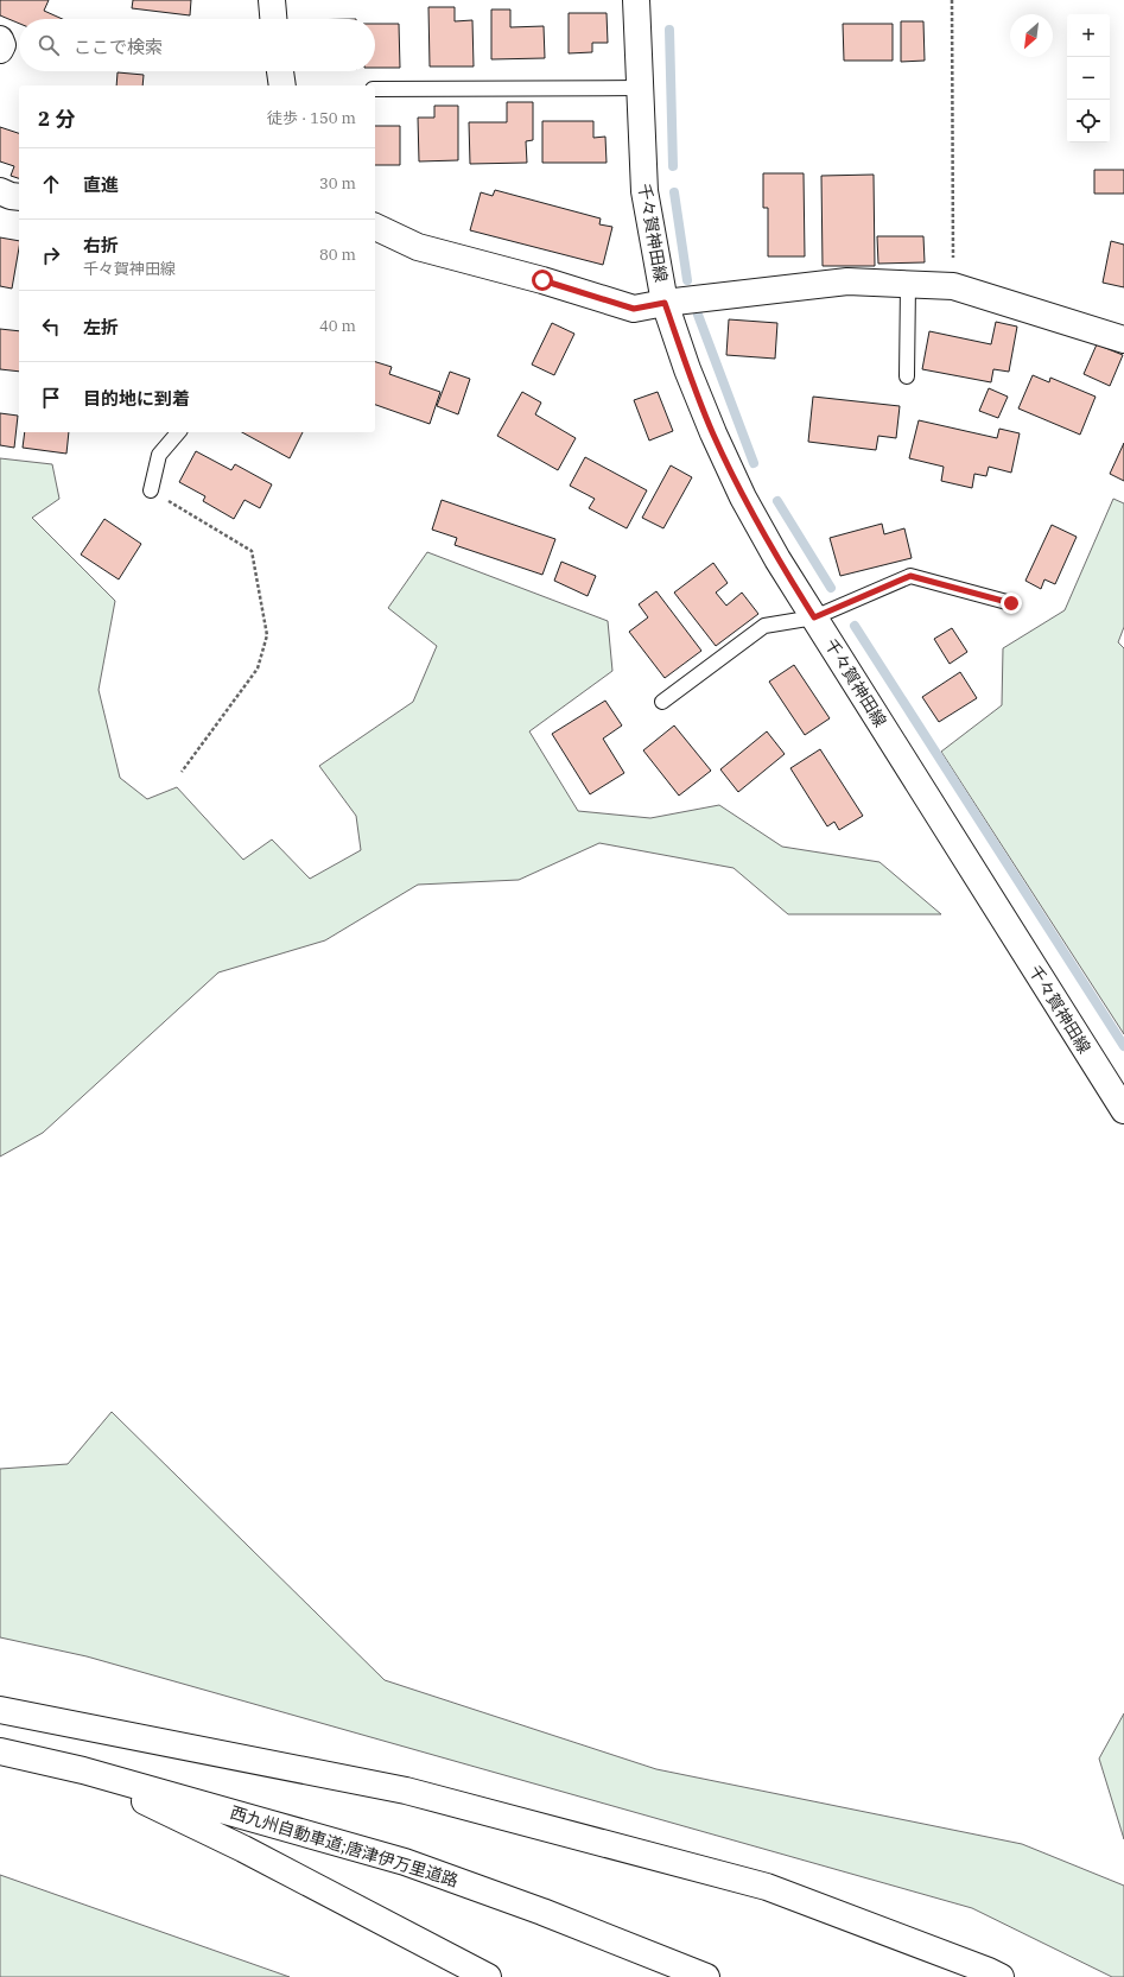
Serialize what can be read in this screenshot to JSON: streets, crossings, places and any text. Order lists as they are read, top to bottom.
{
  "streets": {
    "main road": ["千々賀神田線", "西九州自動車道;唐津伊万里道路"]
  },
  "north": "bottom left",
  "page": {
    "map_buttons": ["+", "−"],
    "search": "ここで検索",
    "heading": ["2 分", "徒歩 · 150 m"],
    "list": [
      ["直進", "30 m"],
      ["右折", "千々賀神田線", "80 m"],
      ["左折", "40 m"],
      "目的地に到着"
    ]
  }
}
